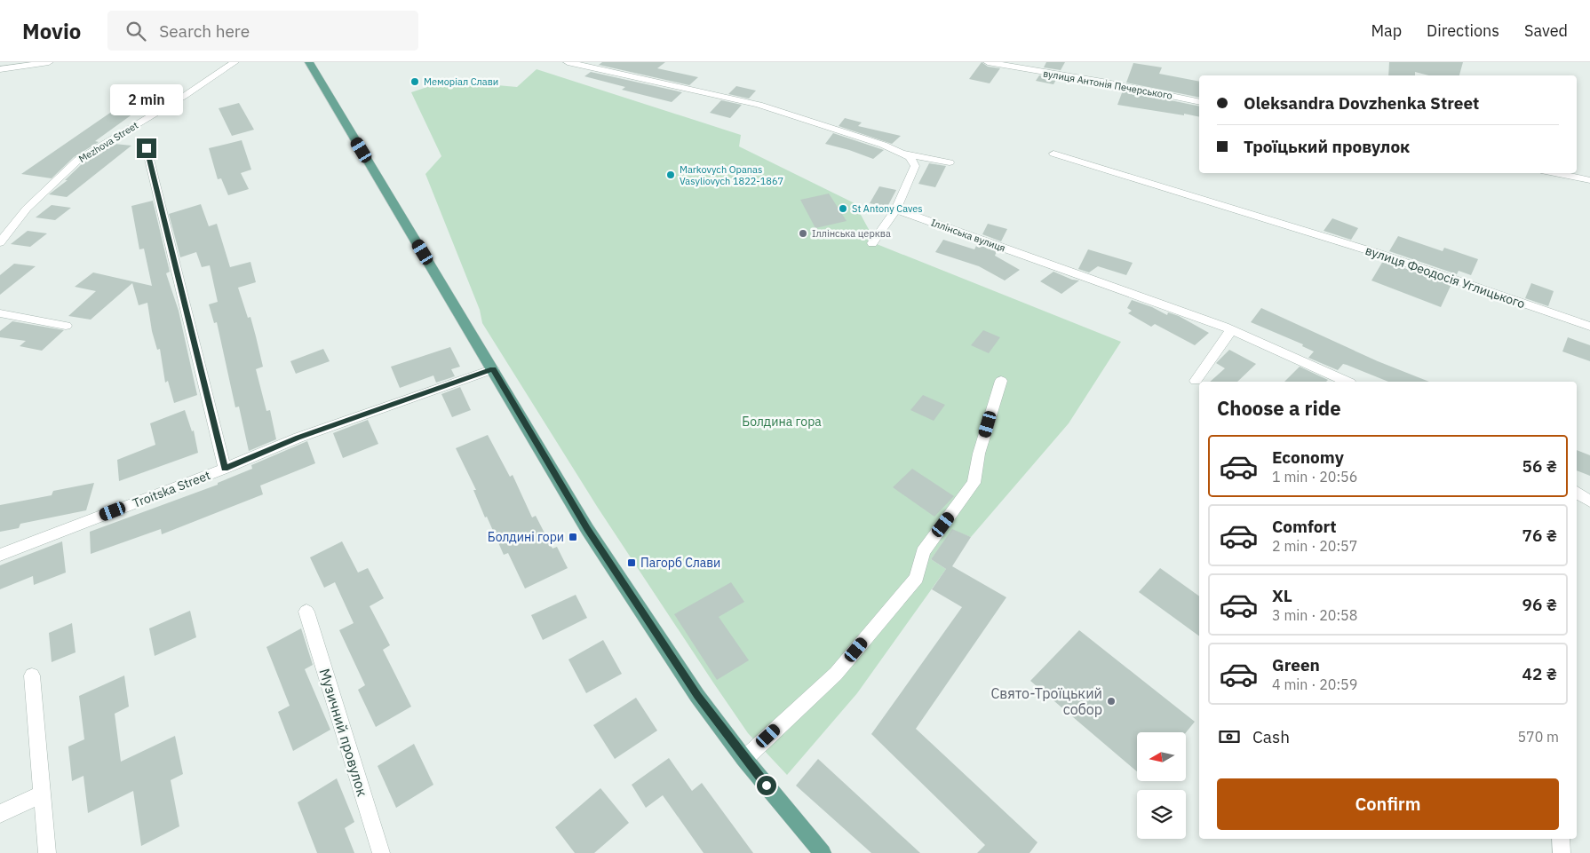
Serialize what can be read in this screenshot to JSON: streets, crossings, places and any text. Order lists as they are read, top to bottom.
{
  "streets": {
    "street": [
      "вулиця Антонія Печерського",
      "Mezhova Street",
      "Іллінська вулиця",
      "вулиця Феодосія Углицького",
      "Troitska Street",
      "Музичний провулок"
    ]
  },
  "parks": ["Болдина гора"],
  "places": {
    "other": [
      "Меморіал Слави",
      "Markovych Opanas Vasyliovych 1822-1867",
      "St Antony Caves",
      "Іллінська церква",
      "Свято-Троїцький собор"
    ],
    "transit": ["Болдині гори", "Пагорб Слави"]
  },
  "north": "left",
  "page": {
    "header": "Movio",
    "search": "Search here",
    "nav": ["Map", "Directions", "Saved"],
    "banner": ["Oleksandra Dovzhenka Street", "Троїцький провулок"],
    "bubble": "2 min",
    "heading": "Choose a ride",
    "list": [
      {
        "name": "Economy",
        "note": "1 min · 20:56",
        "value": "56 ₴"
      },
      {
        "name": "Comfort",
        "note": "2 min · 20:57",
        "value": "76 ₴"
      },
      {
        "name": "XL",
        "note": "3 min · 20:58",
        "value": "96 ₴"
      },
      {
        "name": "Green",
        "note": "4 min · 20:59",
        "value": "42 ₴"
      }
    ],
    "pay": ["Cash", "570 m"],
    "buttons": "Confirm"
  }
}
